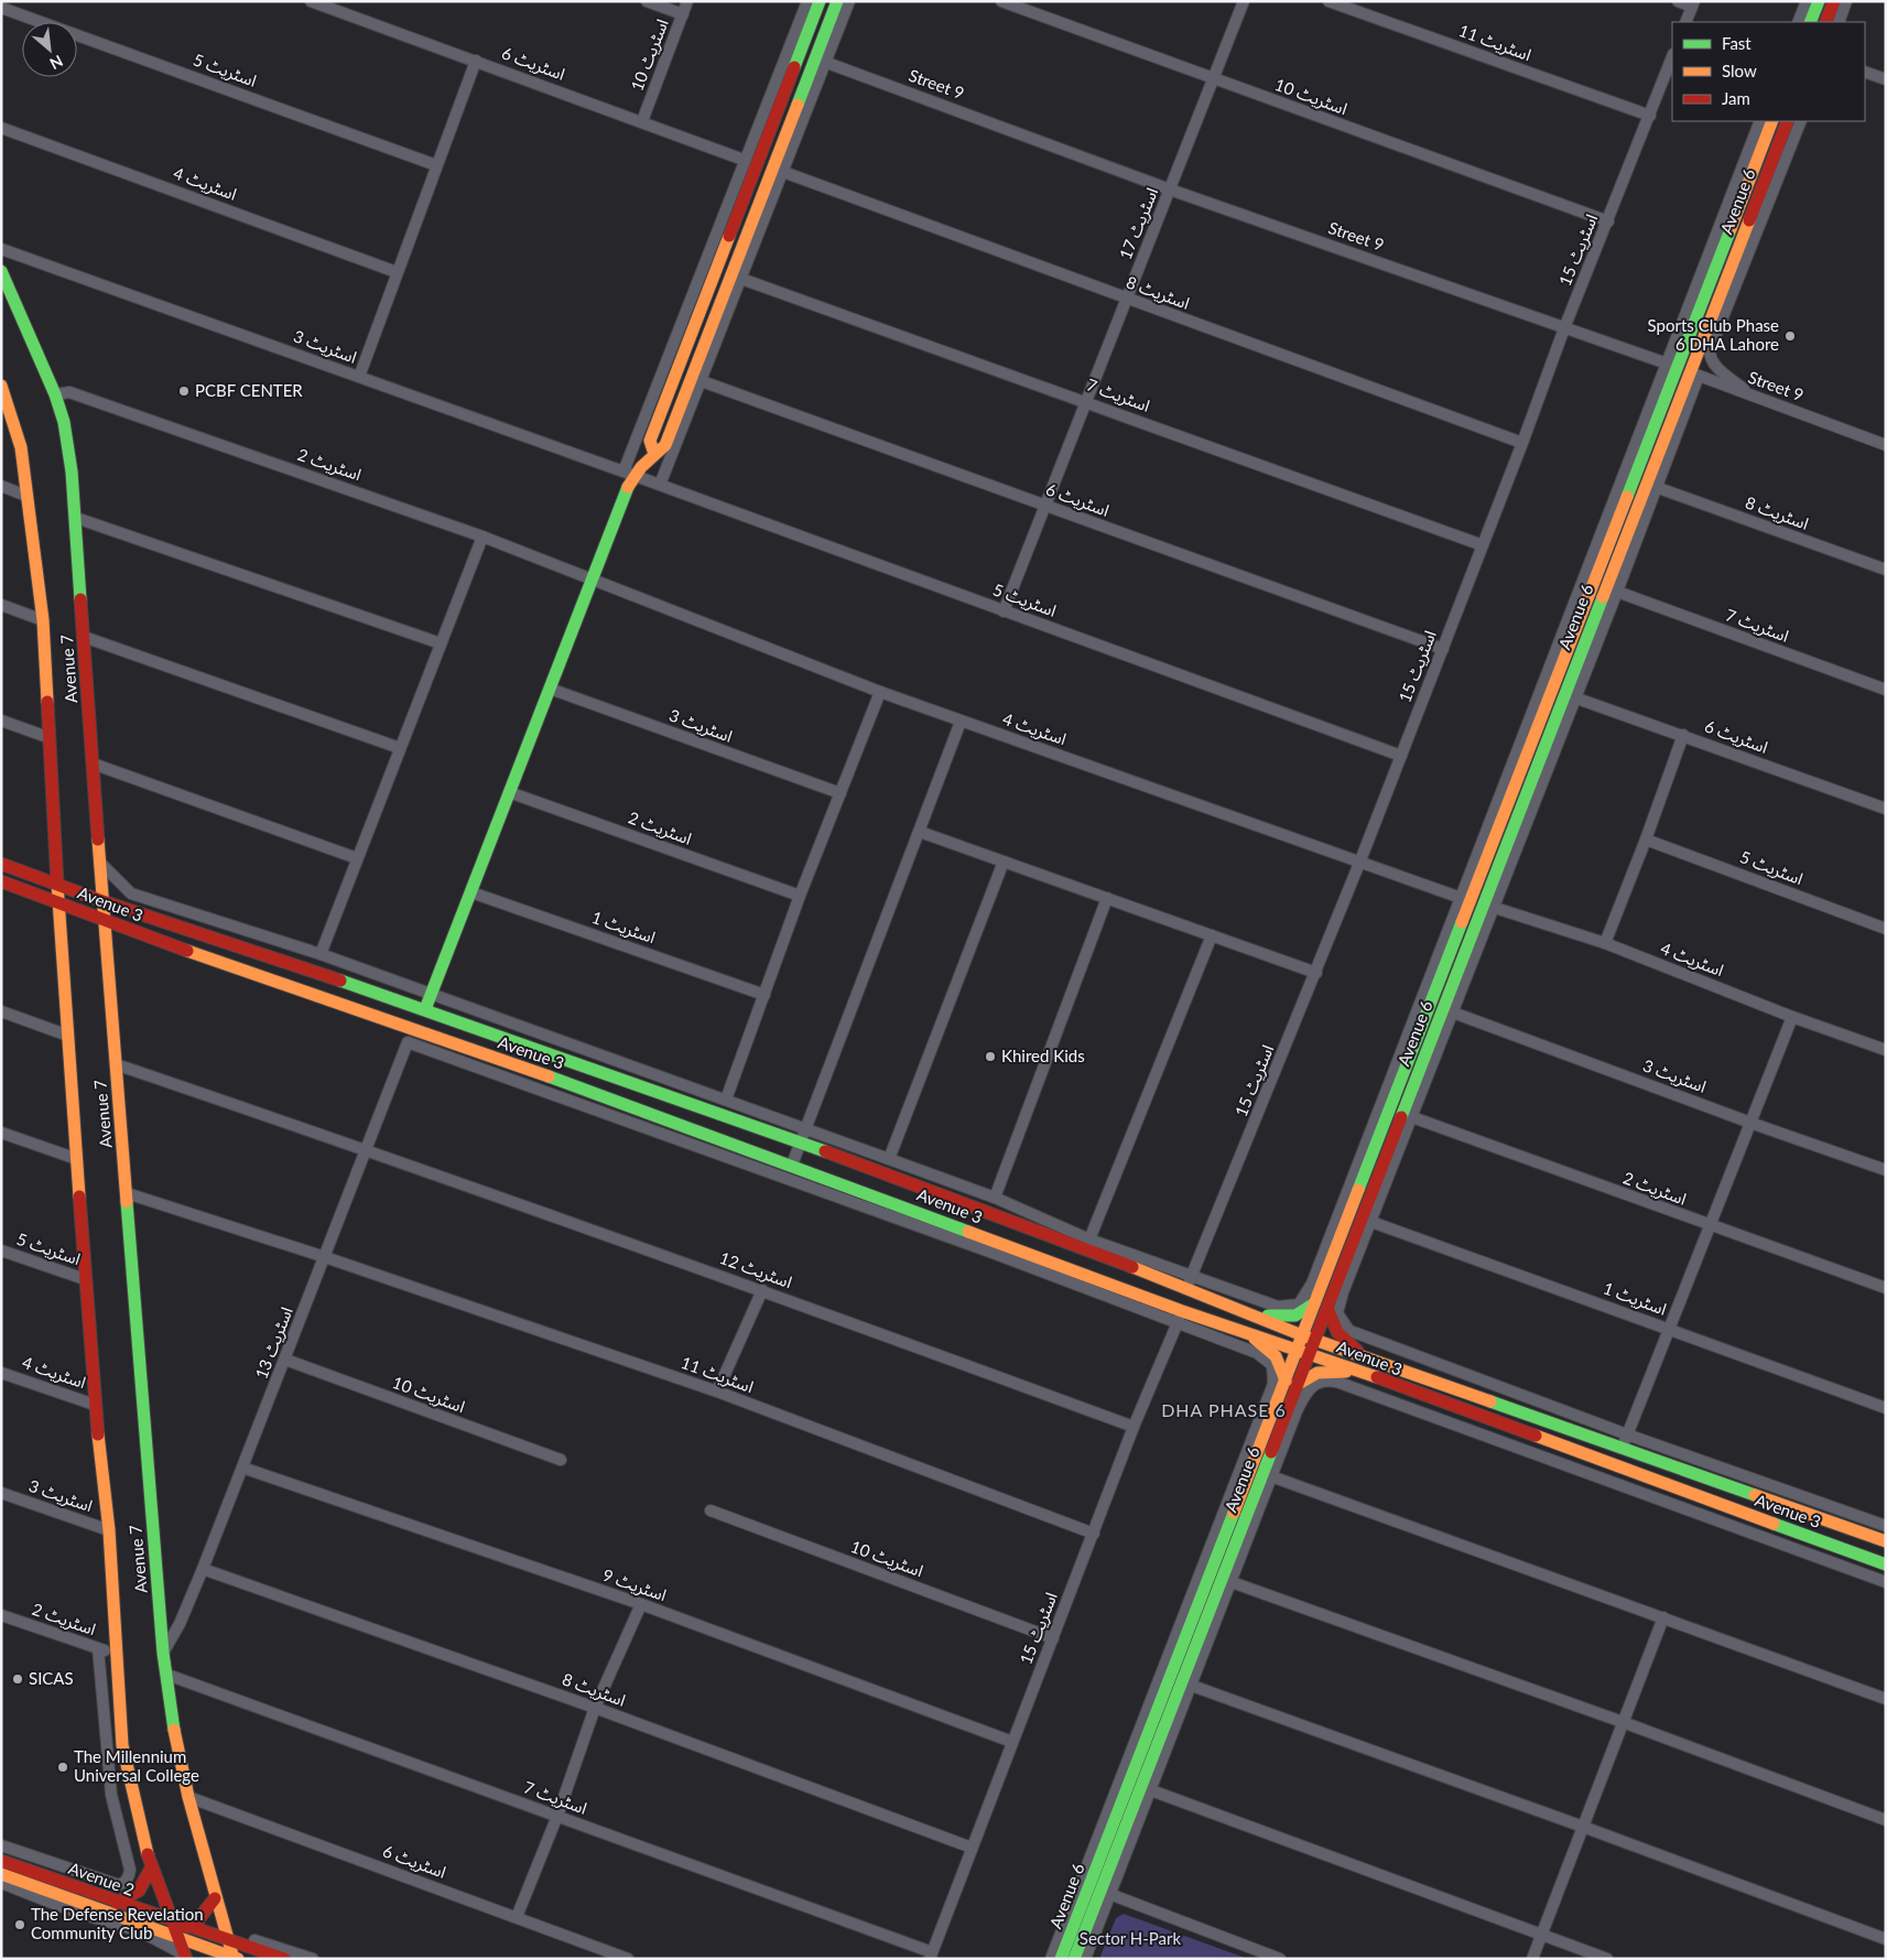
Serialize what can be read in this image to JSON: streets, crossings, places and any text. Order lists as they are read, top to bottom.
{
  "streets": {
    "main road": [
      "Avenue 6",
      "Avenue 7",
      "Avenue 3",
      "Avenue 2"
    ],
    "street": [
      "اسٹریٹ 11",
      "اسٹریٹ 10",
      "اسٹریٹ 6",
      "اسٹریٹ 5",
      "Street 9",
      "اسٹریٹ 4",
      "اسٹریٹ 17",
      "اسٹریٹ 15",
      "اسٹریٹ 8",
      "اسٹریٹ 3",
      "اسٹریٹ 7",
      "اسٹریٹ 2",
      "اسٹریٹ 1",
      "اسٹریٹ 12",
      "اسٹریٹ 13",
      "اسٹریٹ 9"
    ]
  },
  "crossings": [
    ["اسٹریٹ 11", "اسٹریٹ 15"],
    ["اسٹریٹ 11", "Avenue 7"],
    ["اسٹریٹ 11", "اسٹریٹ 13"],
    ["اسٹریٹ 10", "اسٹریٹ 6"],
    ["اسٹریٹ 10", "اسٹریٹ 17"],
    ["اسٹریٹ 10", "اسٹریٹ 15"],
    ["اسٹریٹ 10", "اسٹریٹ 13"],
    ["اسٹریٹ 6", "اسٹریٹ 17"],
    ["اسٹریٹ 6", "اسٹریٹ 15"],
    ["اسٹریٹ 6", "Avenue 7"],
    ["اسٹریٹ 5", "اسٹریٹ 17"],
    ["اسٹریٹ 5", "اسٹریٹ 15"],
    ["اسٹریٹ 5", "اسٹریٹ 3"],
    ["اسٹریٹ 5", "Avenue 7"],
    ["Street 9", "Avenue 6"],
    ["Street 9", "اسٹریٹ 17"],
    ["Street 9", "اسٹریٹ 15"],
    ["اسٹریٹ 4", "Avenue 6"],
    ["اسٹریٹ 4", "اسٹریٹ 15"],
    ["اسٹریٹ 4", "اسٹریٹ 2"],
    ["اسٹریٹ 4", "Avenue 7"],
    ["Avenue 6", "Avenue 3"],
    ["اسٹریٹ 17", "اسٹریٹ 8"],
    ["اسٹریٹ 17", "اسٹریٹ 7"],
    ["اسٹریٹ 15", "اسٹریٹ 8"],
    ["اسٹریٹ 15", "اسٹریٹ 7"],
    ["اسٹریٹ 15", "Avenue 3"],
    ["اسٹریٹ 15", "اسٹریٹ 12"],
    ["اسٹریٹ 15", "اسٹریٹ 13"],
    ["اسٹریٹ 15", "اسٹریٹ 9"],
    ["اسٹریٹ 8", "اسٹریٹ 13"],
    ["اسٹریٹ 3", "Avenue 7"],
    ["اسٹریٹ 7", "Avenue 7"],
    ["اسٹریٹ 2", "Avenue 7"],
    ["Avenue 7", "Avenue 3"],
    ["Avenue 7", "اسٹریٹ 12"],
    ["Avenue 7", "اسٹریٹ 13"],
    ["Avenue 7", "Avenue 2"],
    ["اسٹریٹ 12", "اسٹریٹ 13"],
    ["اسٹریٹ 13", "اسٹریٹ 9"]
  ],
  "districts": ["DHA PHASE 6"],
  "parks": ["Sector H-Park"],
  "places": [
    "Sports Club Phase 6 DHA Lahore",
    "PCBF CENTER",
    "Khired Kids",
    "SICAS",
    "The Millennium Universal College",
    "The Defense Revelation Community Club"
  ],
  "legend": ["Fast", "Slow", "Jam"],
  "north": "bottom right"
}
